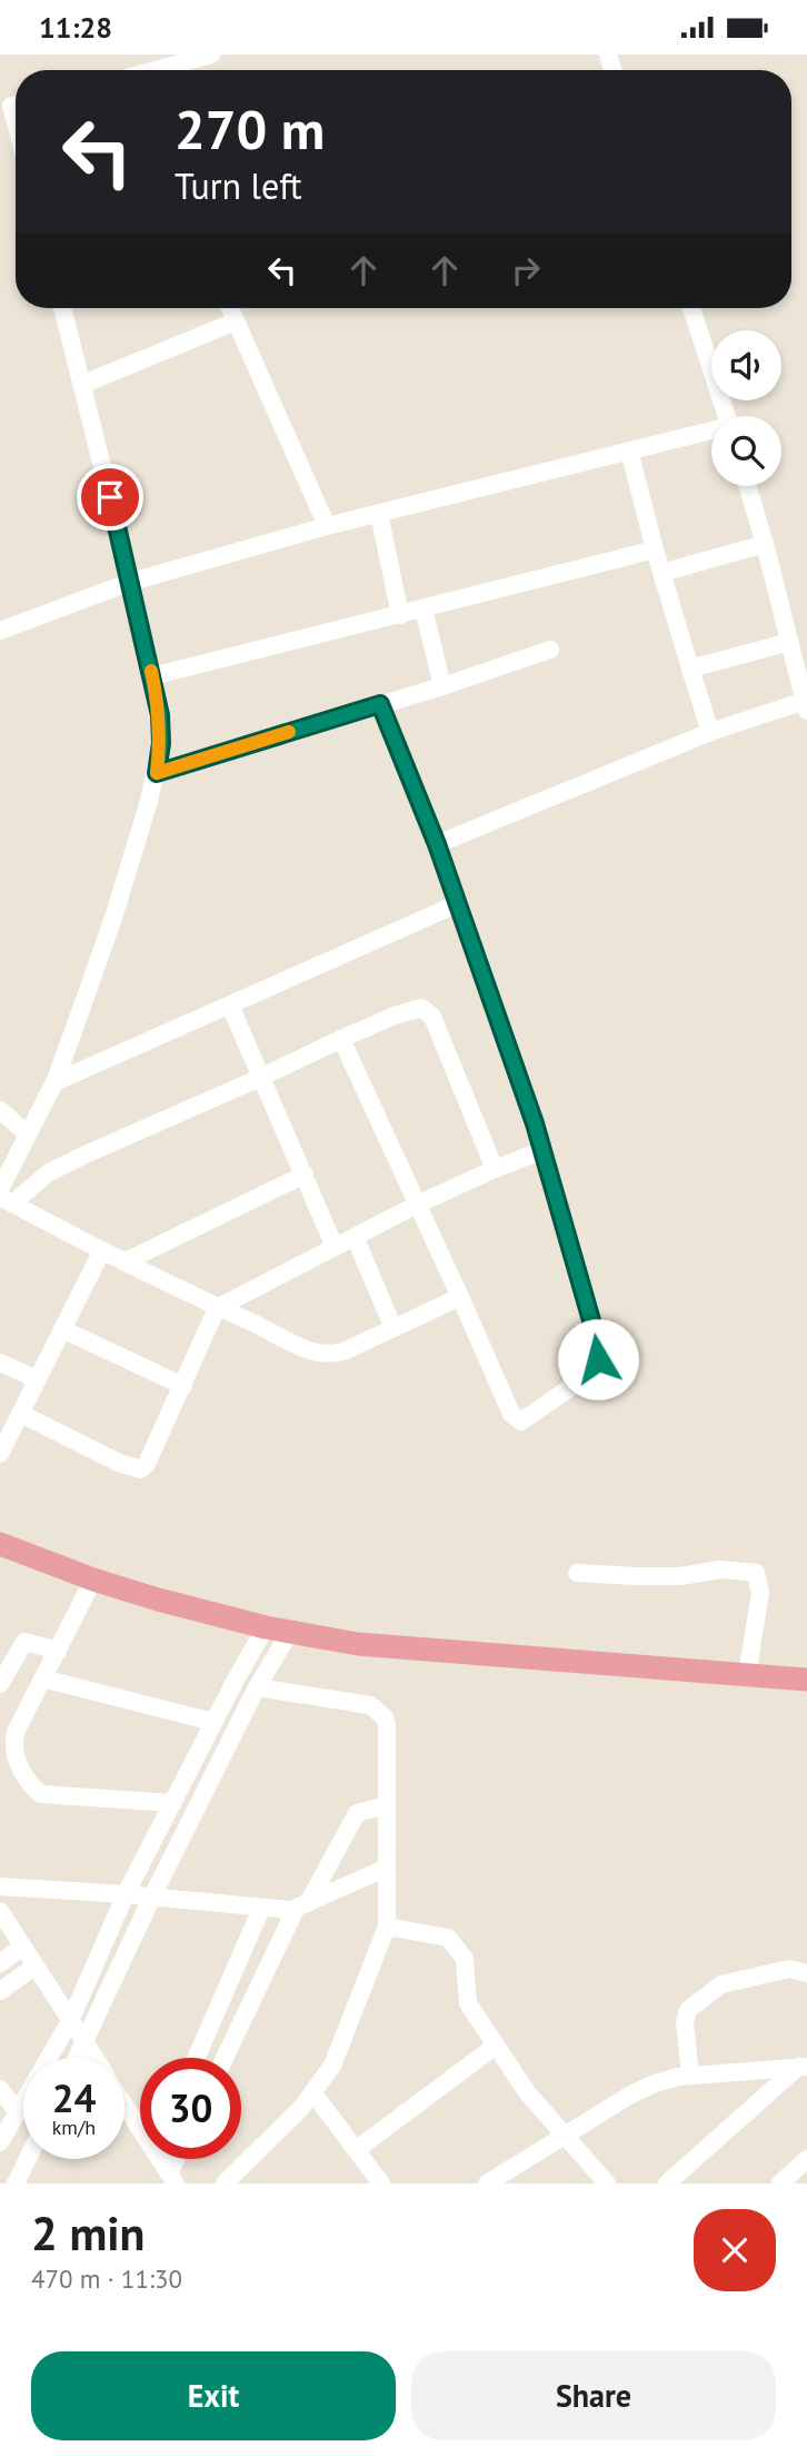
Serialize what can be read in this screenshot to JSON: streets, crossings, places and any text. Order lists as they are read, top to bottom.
{
  "page": {
    "status": "11:28",
    "turn": ["270 m", "Turn left"],
    "speed": "24 km/h",
    "limit": "30",
    "heading": ["2 min", "470 m · 11:30"],
    "buttons": ["Exit", "Share"]
  }
}
